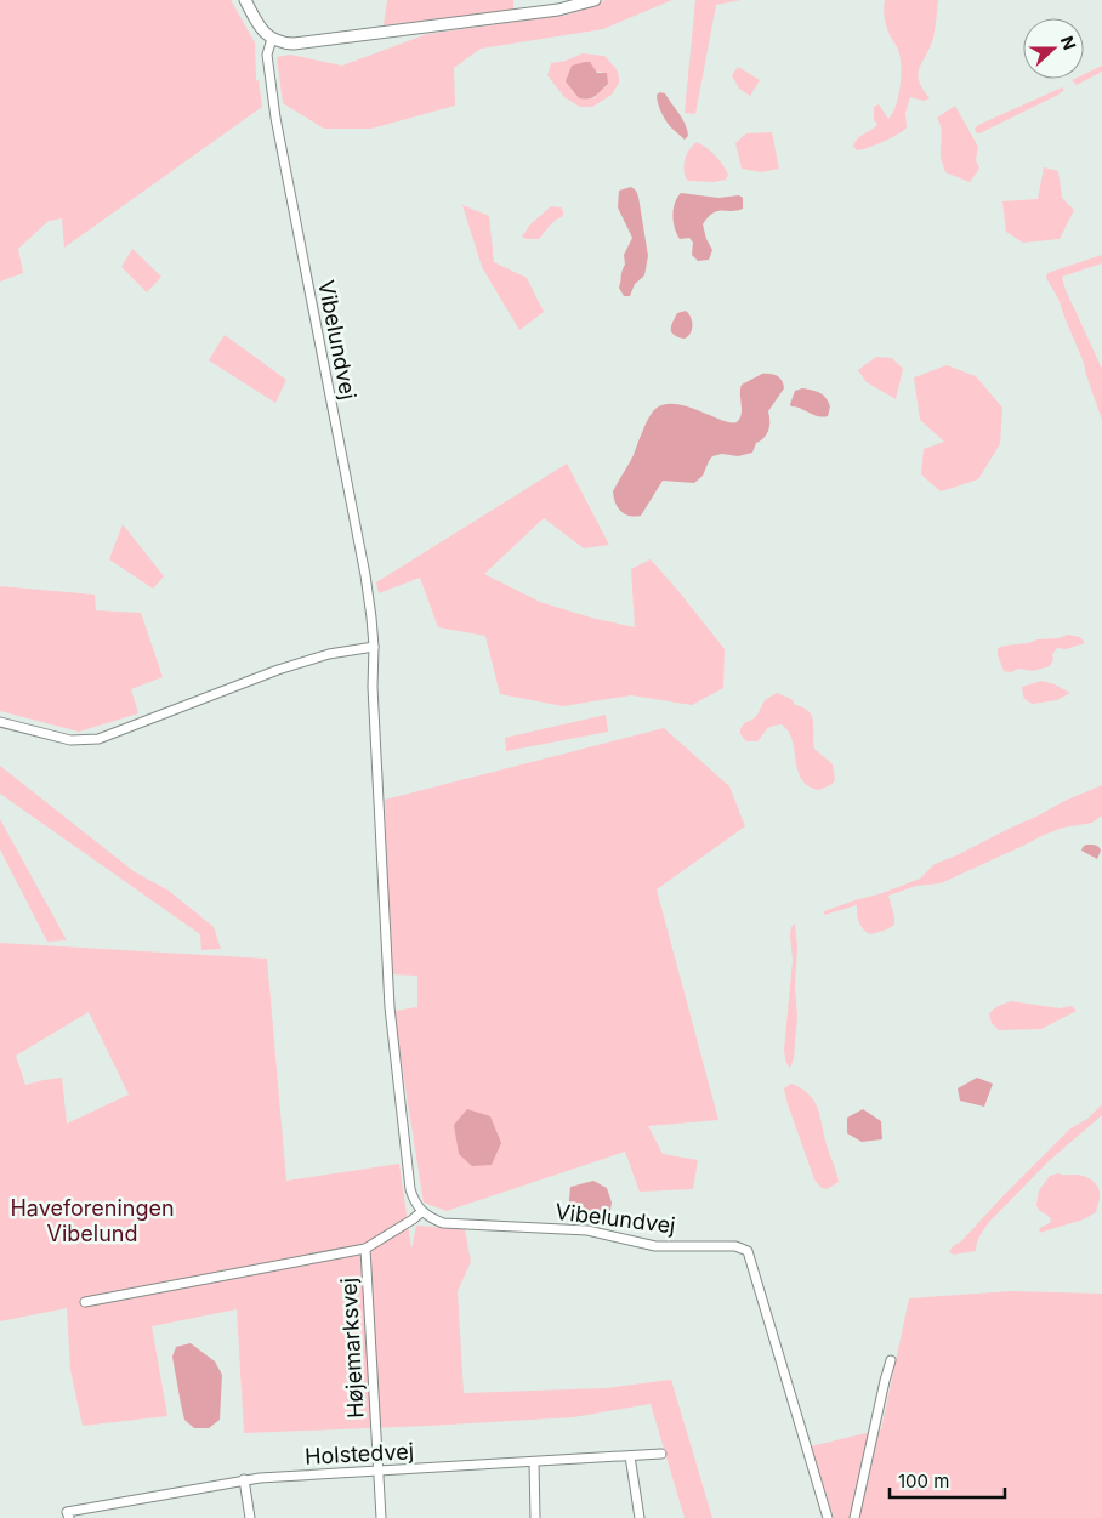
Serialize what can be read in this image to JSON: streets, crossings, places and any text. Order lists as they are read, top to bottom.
{
  "streets": {
    "street": ["Vibelundvej", "Højemarksvej", "Holstedvej"]
  },
  "crossings": [
    ["Højemarksvej", "Holstedvej"]
  ],
  "parks": ["Haveforeningen Vibelund"],
  "scale_bar": "100 m",
  "north": "right"
}
